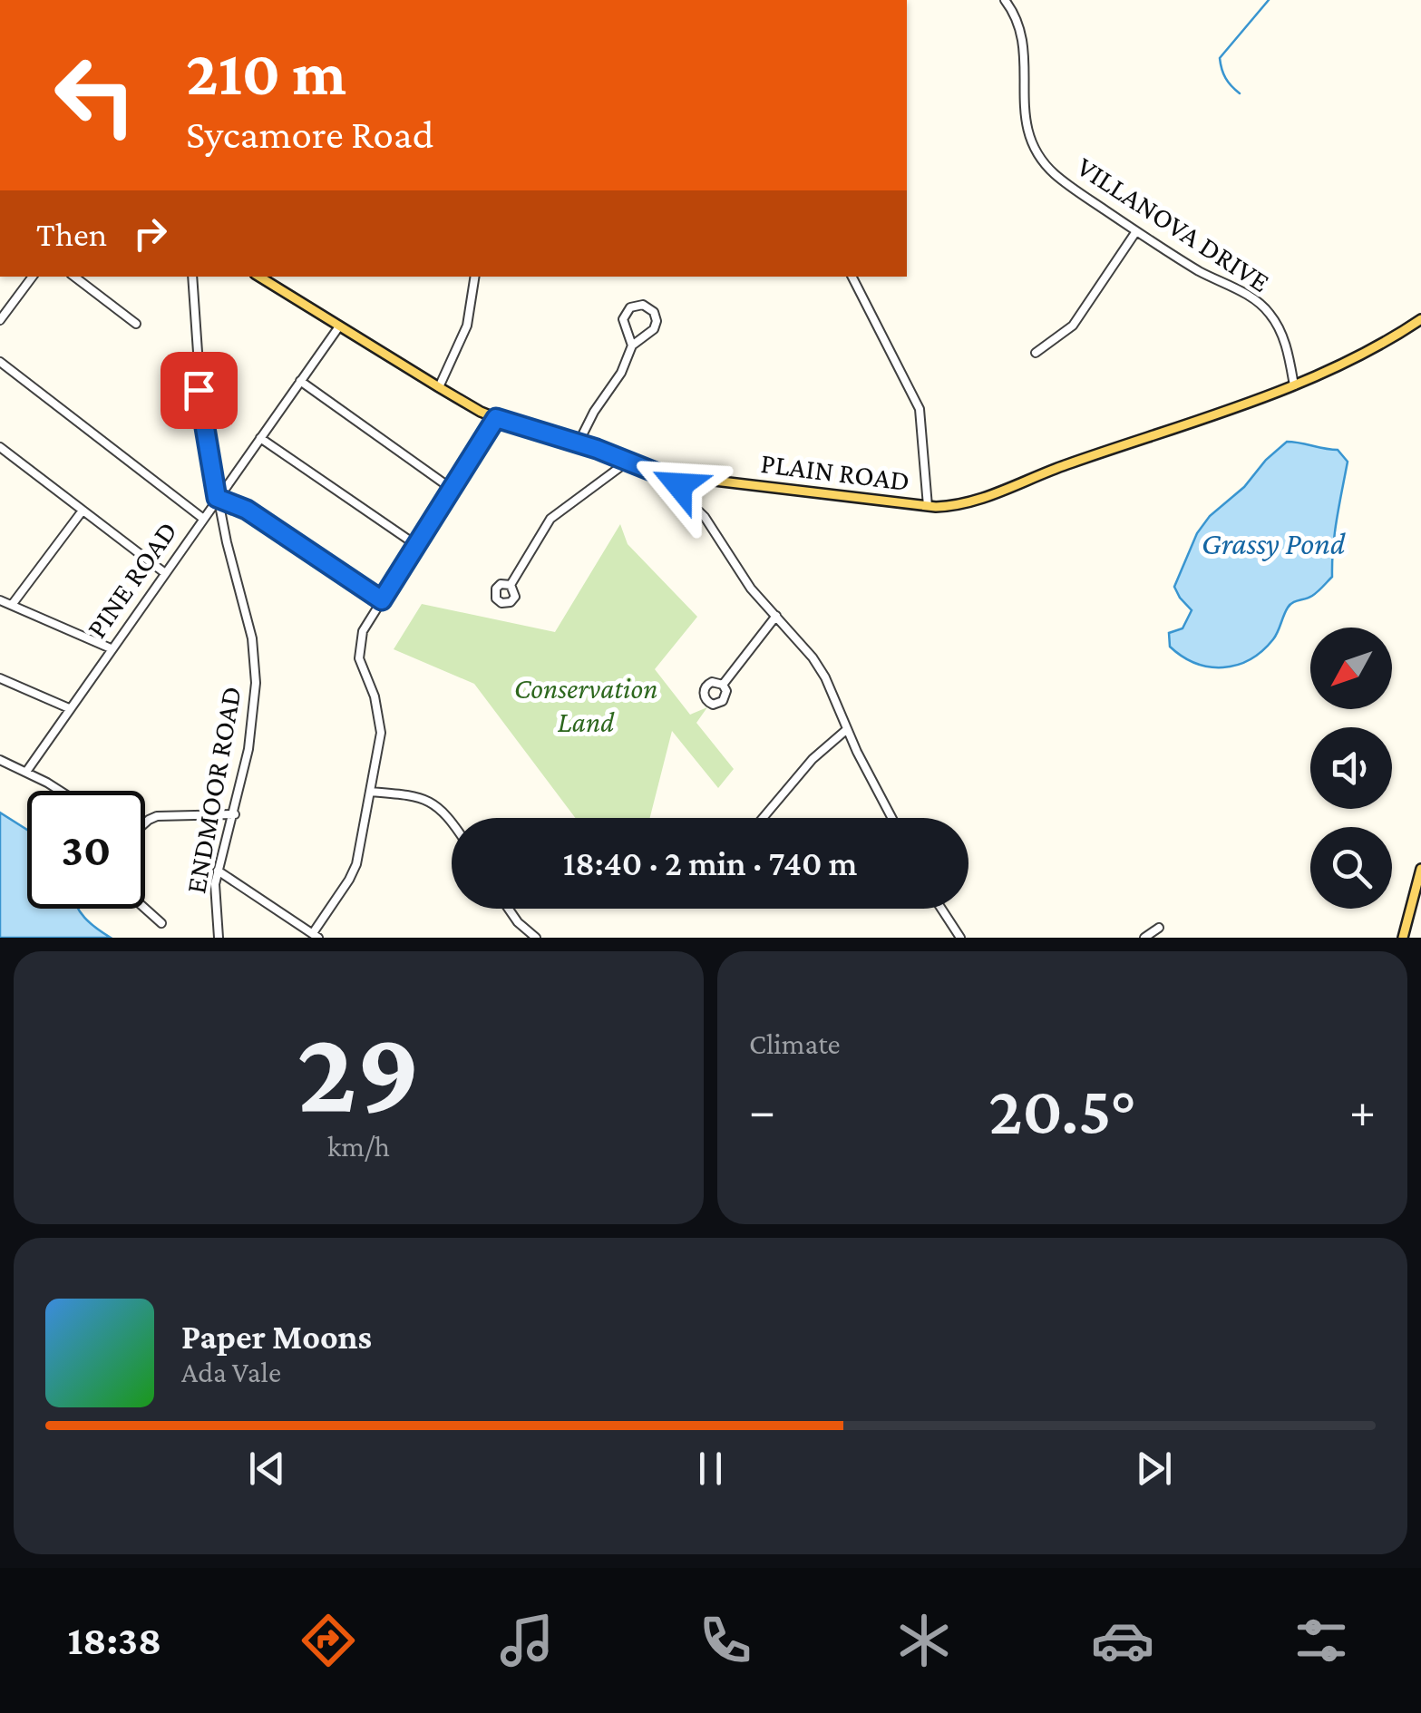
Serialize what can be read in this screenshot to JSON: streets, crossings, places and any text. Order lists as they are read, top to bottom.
{
  "streets": {
    "main road": ["PLAIN ROAD"],
    "street": ["VILLANOVA DRIVE", "PINE ROAD", "ENDMOOR ROAD"]
  },
  "crossings": [
    ["VILLANOVA DRIVE", "PLAIN ROAD"],
    ["PLAIN ROAD", "PINE ROAD"],
    ["PINE ROAD", "ENDMOOR ROAD"]
  ],
  "water": ["Grassy Pond"],
  "parks": ["Conservation Land"],
  "north": "bottom left",
  "page": {
    "turn": ["210 m", "Sycamore Road"],
    "then": "Then",
    "limit": "30",
    "trip": "18:40 · 2 min · 740 m",
    "tile": [
      ["29", "km/h"],
      "Climate"
    ],
    "heat": ["−", "20.5°", "+"],
    "song": ["Paper Moons", "Ada Vale"],
    "tabs": "18:38"
  }
}
